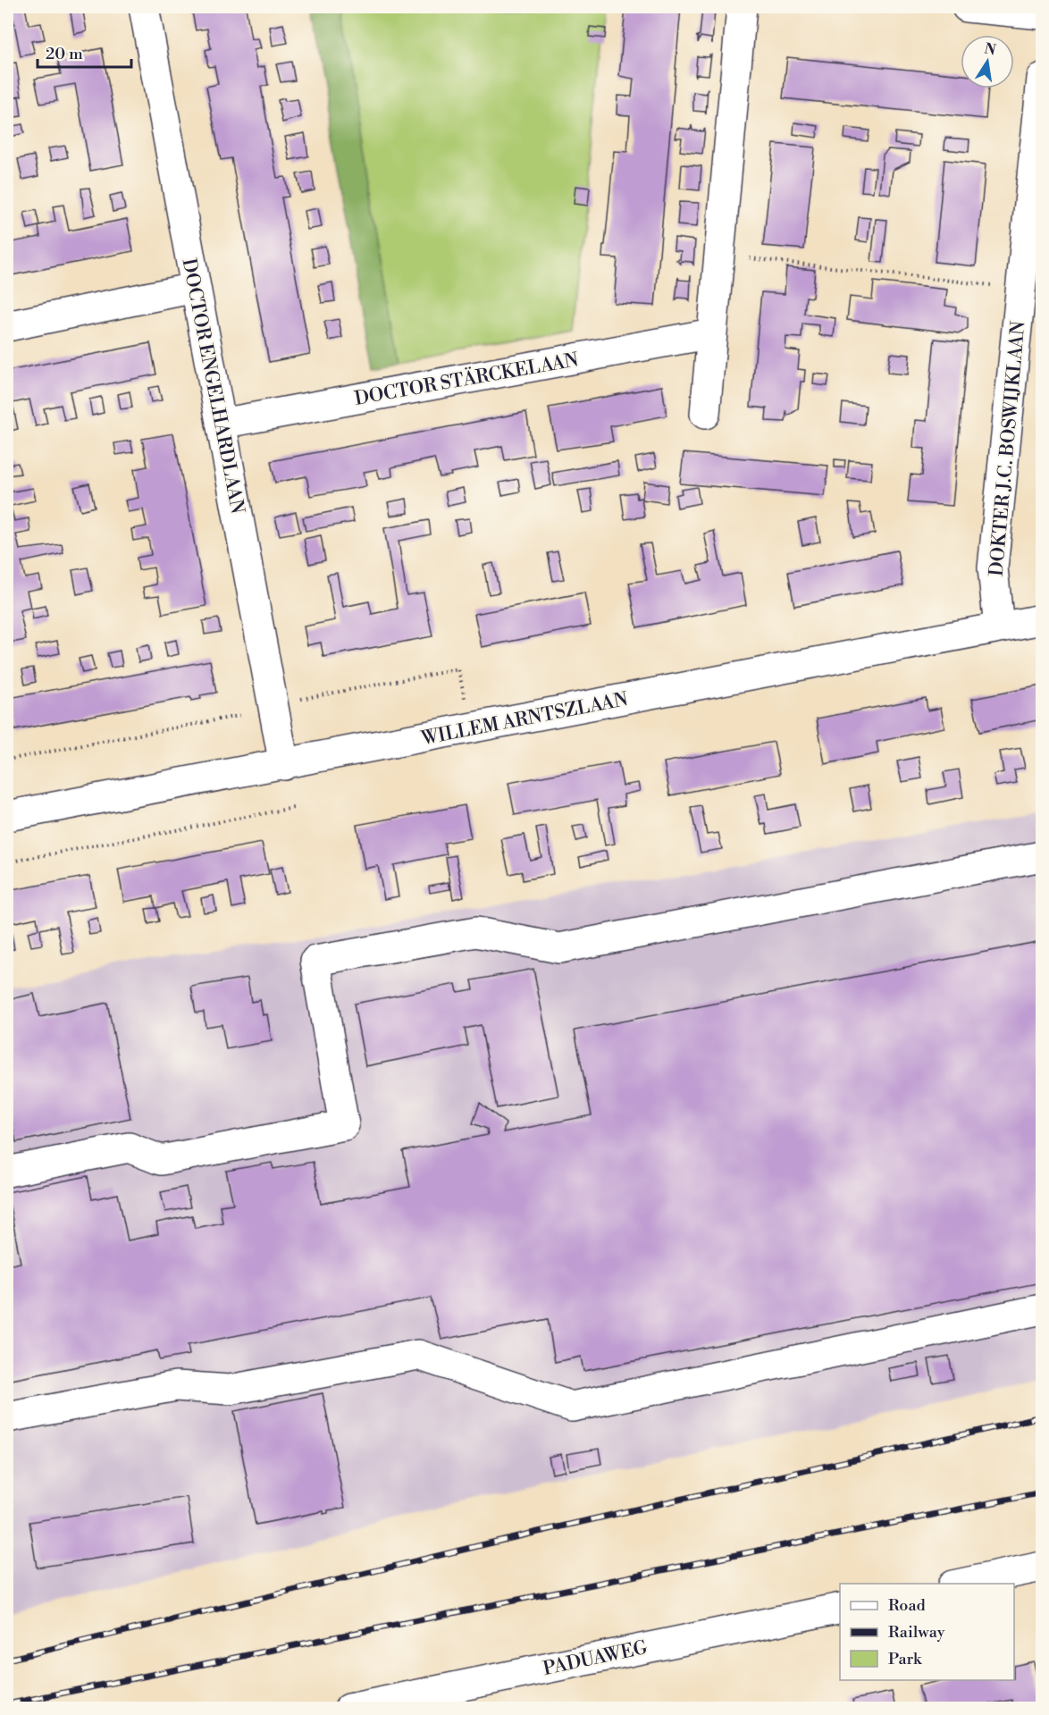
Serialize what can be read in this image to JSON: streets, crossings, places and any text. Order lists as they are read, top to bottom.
{
  "streets": {
    "street": [
      "DOCTOR STÄRCKELAAN",
      "DOCTOR ENGELHARDLAAN",
      "DOKTER J.C. BOSWIJKLAAN",
      "WILLEM ARNTSZLAAN",
      "PADUAWEG"
    ]
  },
  "crossings": [
    ["DOCTOR STÄRCKELAAN", "DOCTOR ENGELHARDLAAN"],
    ["DOCTOR ENGELHARDLAAN", "WILLEM ARNTSZLAAN"],
    ["DOKTER J.C. BOSWIJKLAAN", "WILLEM ARNTSZLAAN"]
  ],
  "legend": ["Road", "Railway", "Park"],
  "scale_bar": "20 m",
  "north": "top"
}
